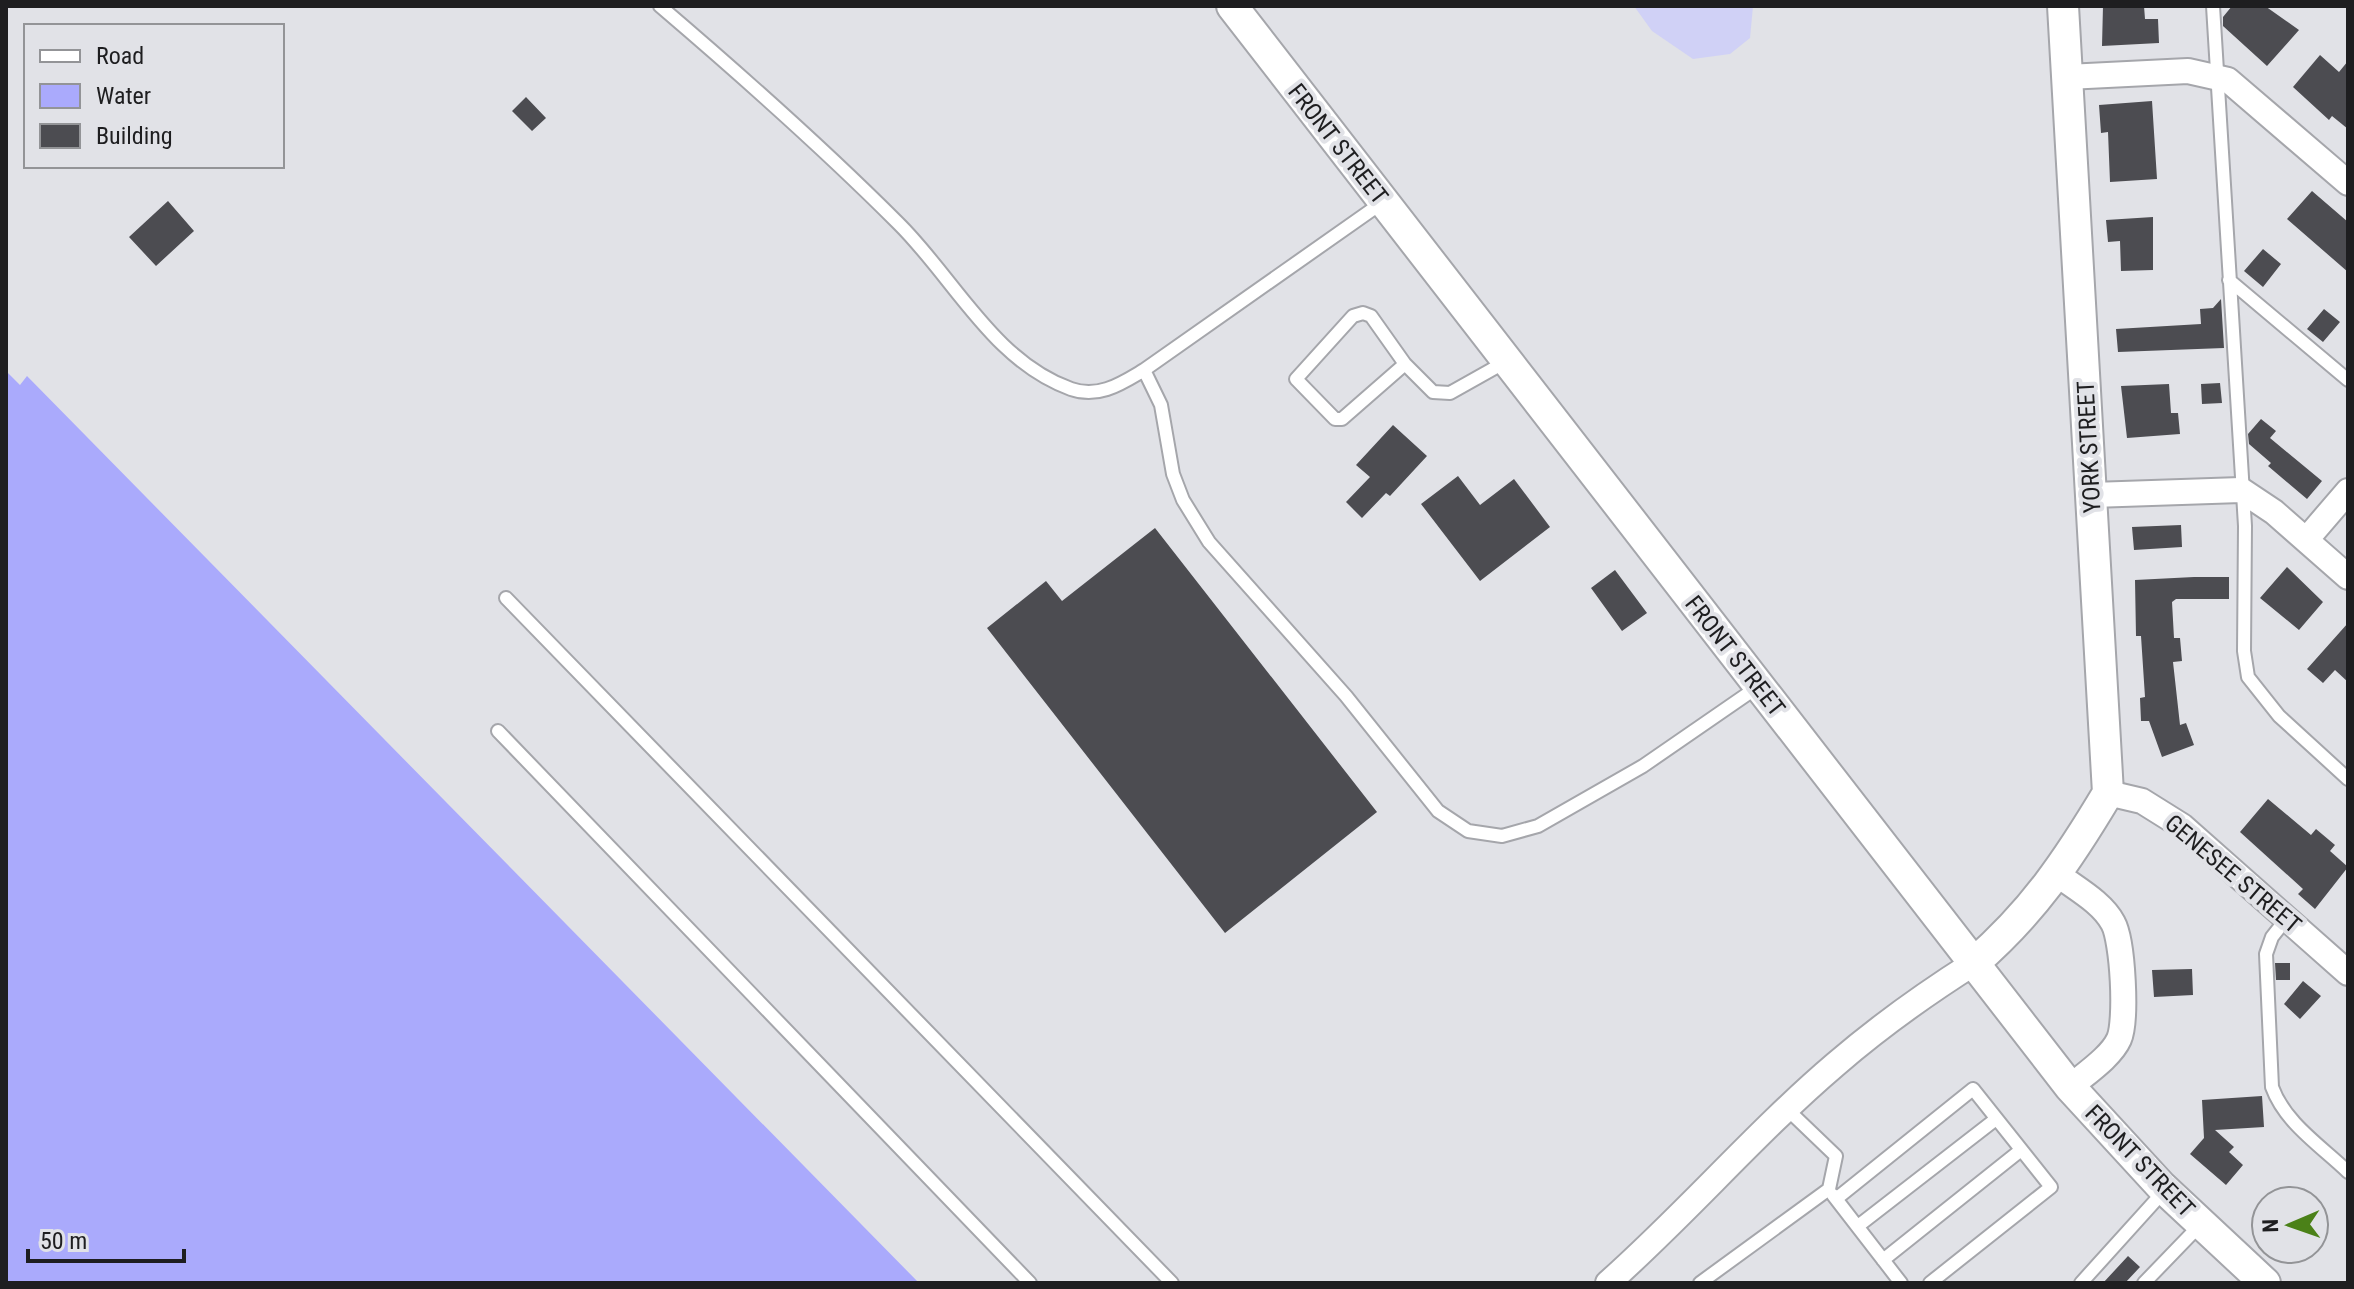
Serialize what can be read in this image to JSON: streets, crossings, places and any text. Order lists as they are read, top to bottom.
{
  "streets": {
    "street": ["FRONT STREET", "YORK STREET", "GENESEE STREET"]
  },
  "crossings": [
    ["YORK STREET", "GENESEE STREET"]
  ],
  "legend": ["Road", "Water", "Building"],
  "scale_bar": "50 m",
  "north": "left"
}
